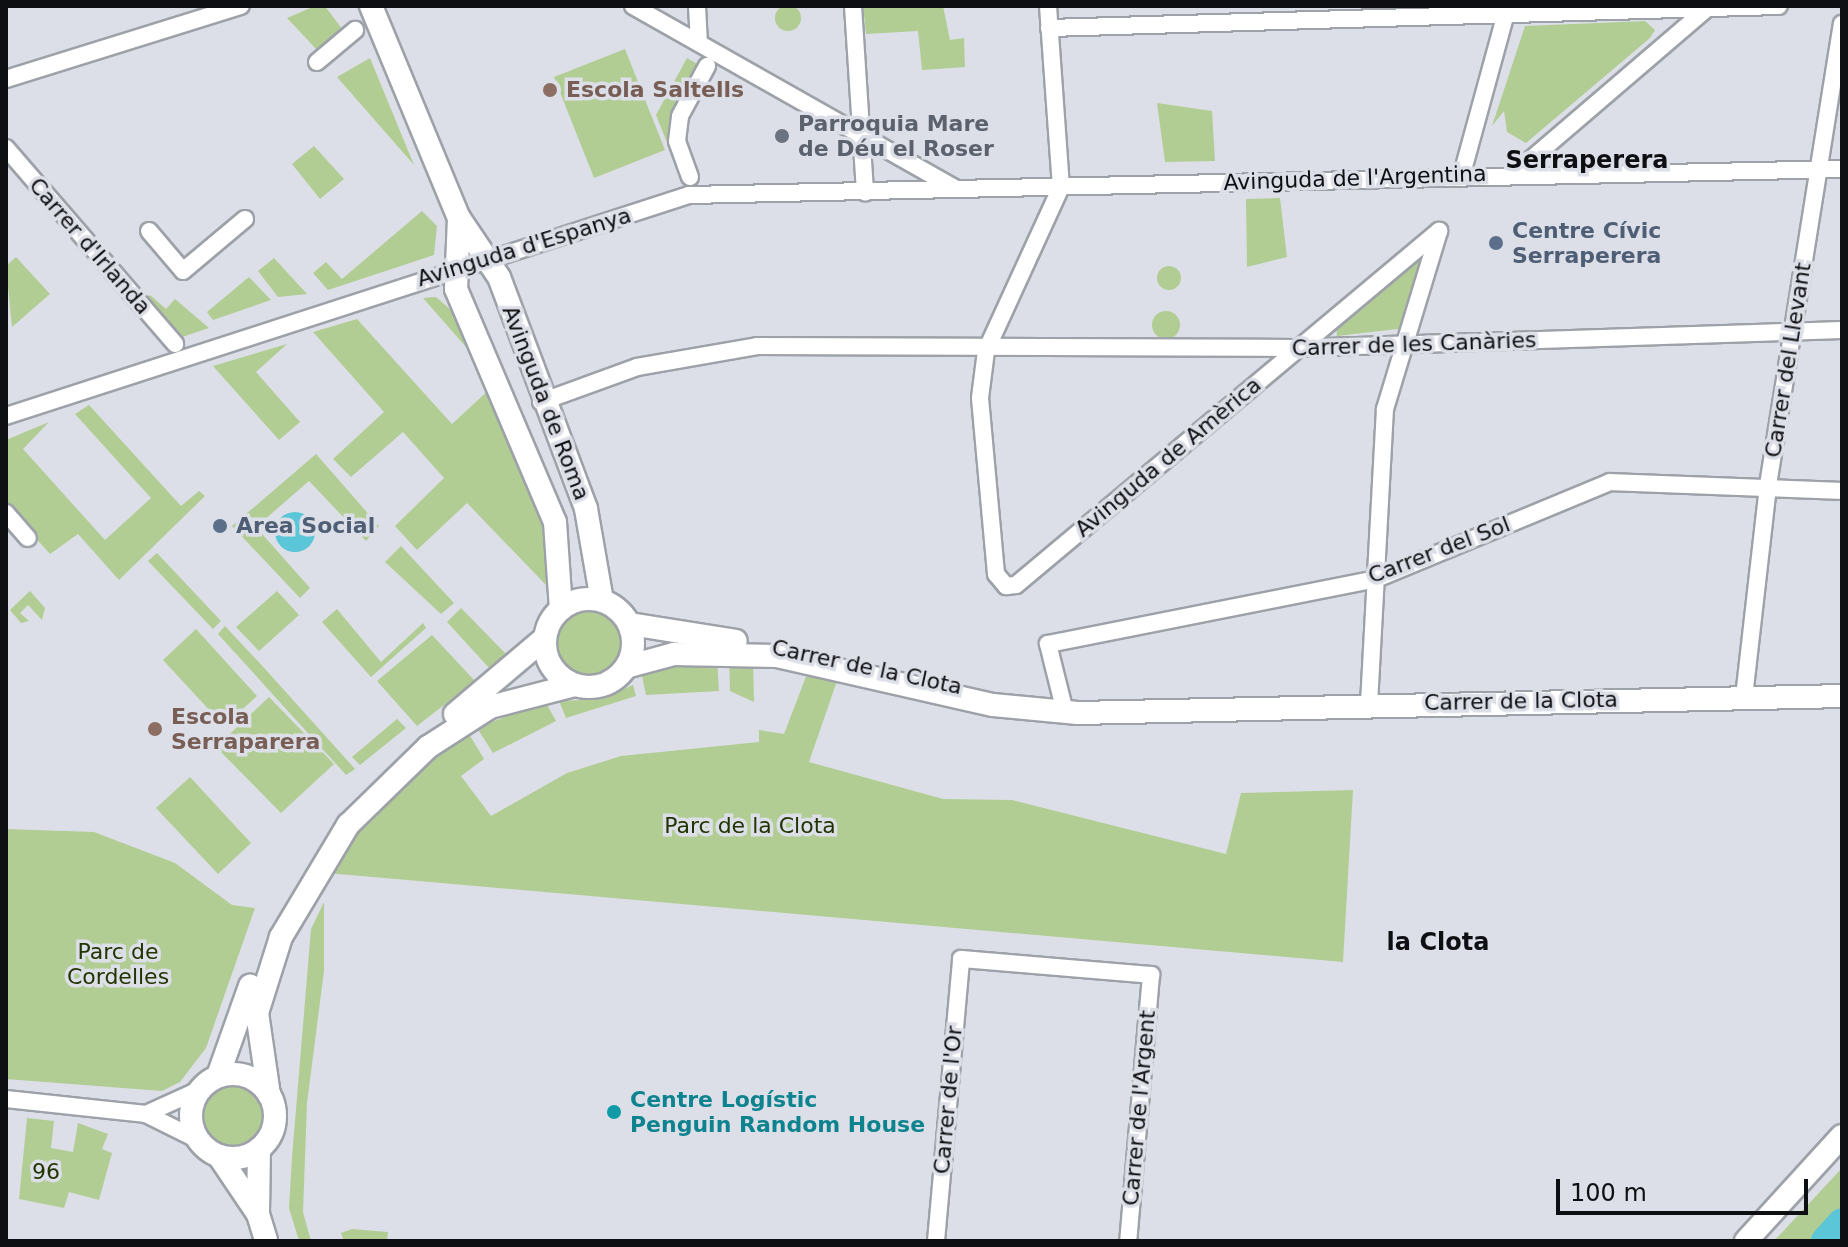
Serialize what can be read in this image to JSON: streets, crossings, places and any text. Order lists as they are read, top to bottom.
{
  "streets": {
    "street": [
      "Avinguda de l'Argentina",
      "Carrer d'Irlanda",
      "Avinguda d'Espanya",
      "Carrer de les Canàries",
      "Carrer del Llevant",
      "Avinguda de Roma",
      "Avinguda de Amèrica",
      "Carrer del Sol",
      "Carrer de la Clota",
      "Carrer de l'Or",
      "Carrer de l'Argent"
    ]
  },
  "crossings": [
    ["Avinguda de l'Argentina", "Avinguda d'Espanya"],
    ["Avinguda de l'Argentina", "Carrer del Llevant"],
    ["Avinguda d'Espanya", "Avinguda de Roma"],
    ["Carrer de les Canàries", "Carrer del Llevant"],
    ["Carrer de les Canàries", "Avinguda de Roma"],
    ["Carrer de les Canàries", "Avinguda de Amèrica"],
    ["Carrer del Llevant", "Carrer del Sol"],
    ["Carrer del Llevant", "Carrer de la Clota"],
    ["Avinguda de Roma", "Carrer de la Clota"],
    ["Carrer del Sol", "Carrer de la Clota"],
    ["Carrer de l'Or", "Carrer de l'Argent"]
  ],
  "districts": ["Serraperera", "la Clota"],
  "parks": ["Parc de la Clota", "Parc de Cordelles", "96"],
  "places": [
    "Escola Saltells",
    "Parroquia Mare de Déu el Roser",
    "Centre Cívic Serraperera",
    "Area Social",
    "Escola Serraparera",
    "Centre Logístic Penguin Random House"
  ],
  "scale_bar": "100 m"
}
